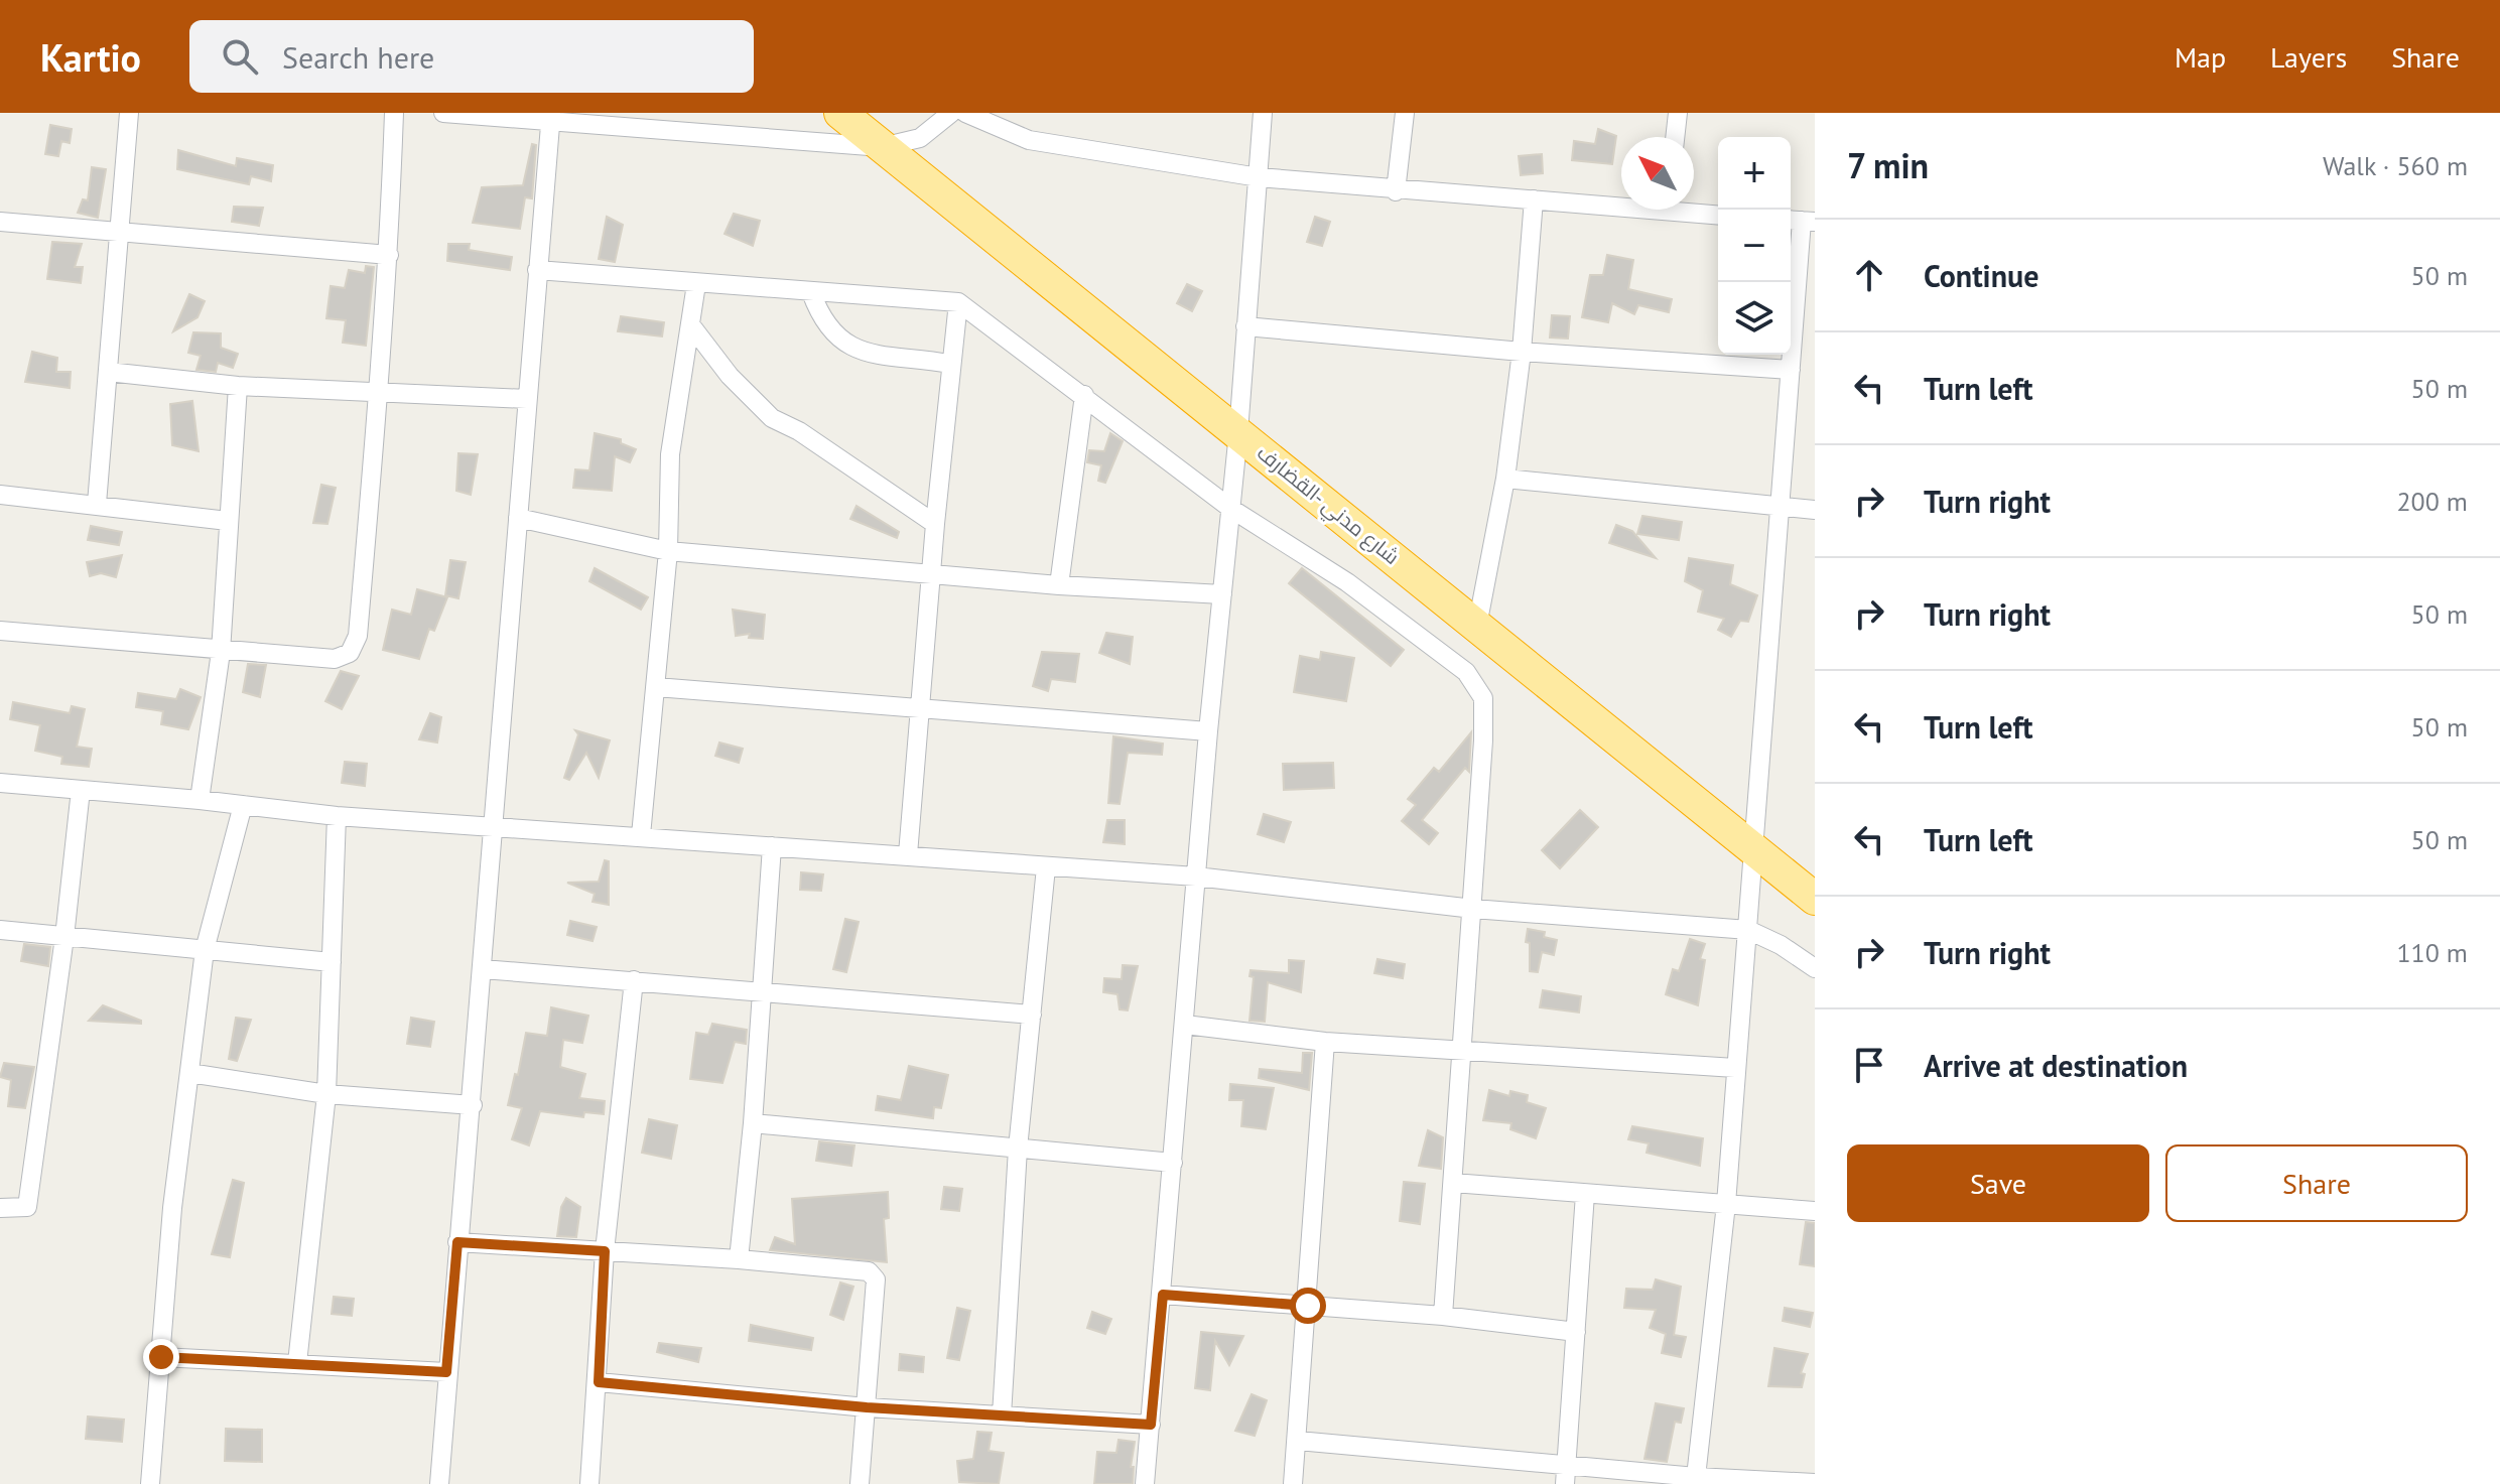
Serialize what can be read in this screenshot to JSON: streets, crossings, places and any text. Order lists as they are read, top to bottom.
{
  "streets": {
    "highway": ["شارع مدني -القضارف"]
  },
  "north": "top left",
  "page": {
    "header": "Kartio",
    "search": "Search here",
    "nav": ["Map", "Layers", "Share"],
    "heading": ["7 min", "Walk · 560 m"],
    "map_buttons": ["+", "−"],
    "list": [
      ["Continue", "50 m"],
      ["Turn left", "50 m"],
      ["Turn right", "200 m"],
      ["Turn right", "50 m"],
      ["Turn left", "50 m"],
      ["Turn left", "50 m"],
      ["Turn right", "110 m"],
      "Arrive at destination"
    ],
    "buttons": ["Save", "Share"]
  }
}
